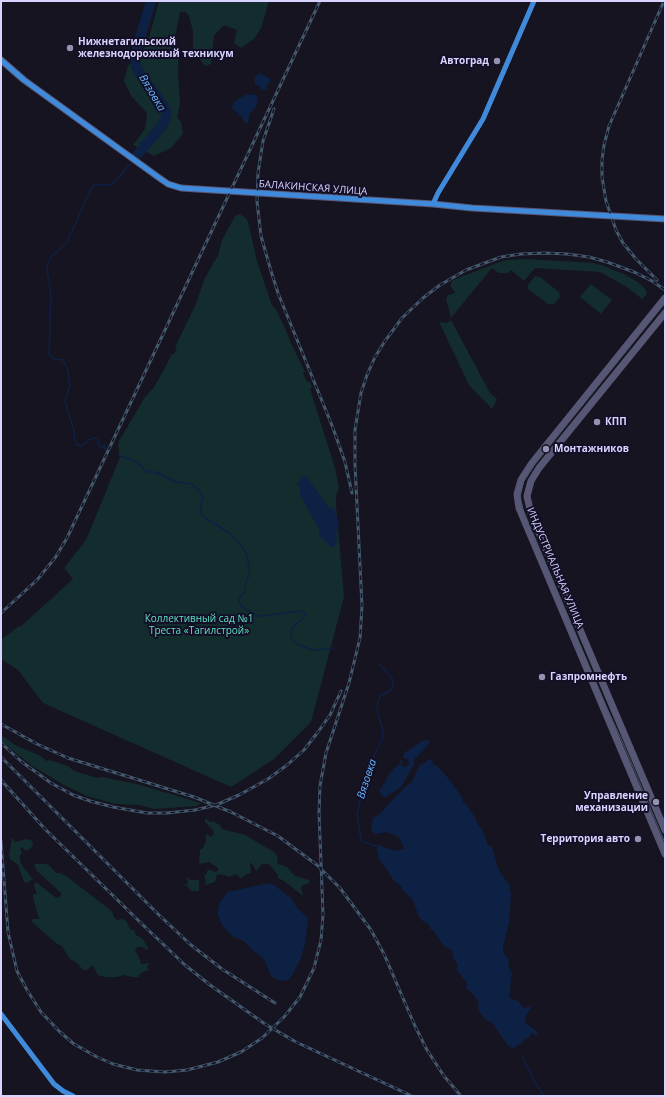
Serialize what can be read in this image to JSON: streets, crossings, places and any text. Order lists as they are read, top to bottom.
{
  "streets": {
    "main road": ["БАЛАКИНСКАЯ УЛИЦА", "ИНДУСТРИАЛЬНАЯ УЛИЦА"]
  },
  "water": ["Вязовка"],
  "parks": ["Коллективный сад №1 Треста «Тагилстрой»"],
  "places": [
    "Нижнетагильский железнодорожный техникум",
    "Автоград",
    "КПП",
    "Монтажников",
    "Газпромнефть",
    "Управление механизации",
    "Территория авто"
  ]
}
